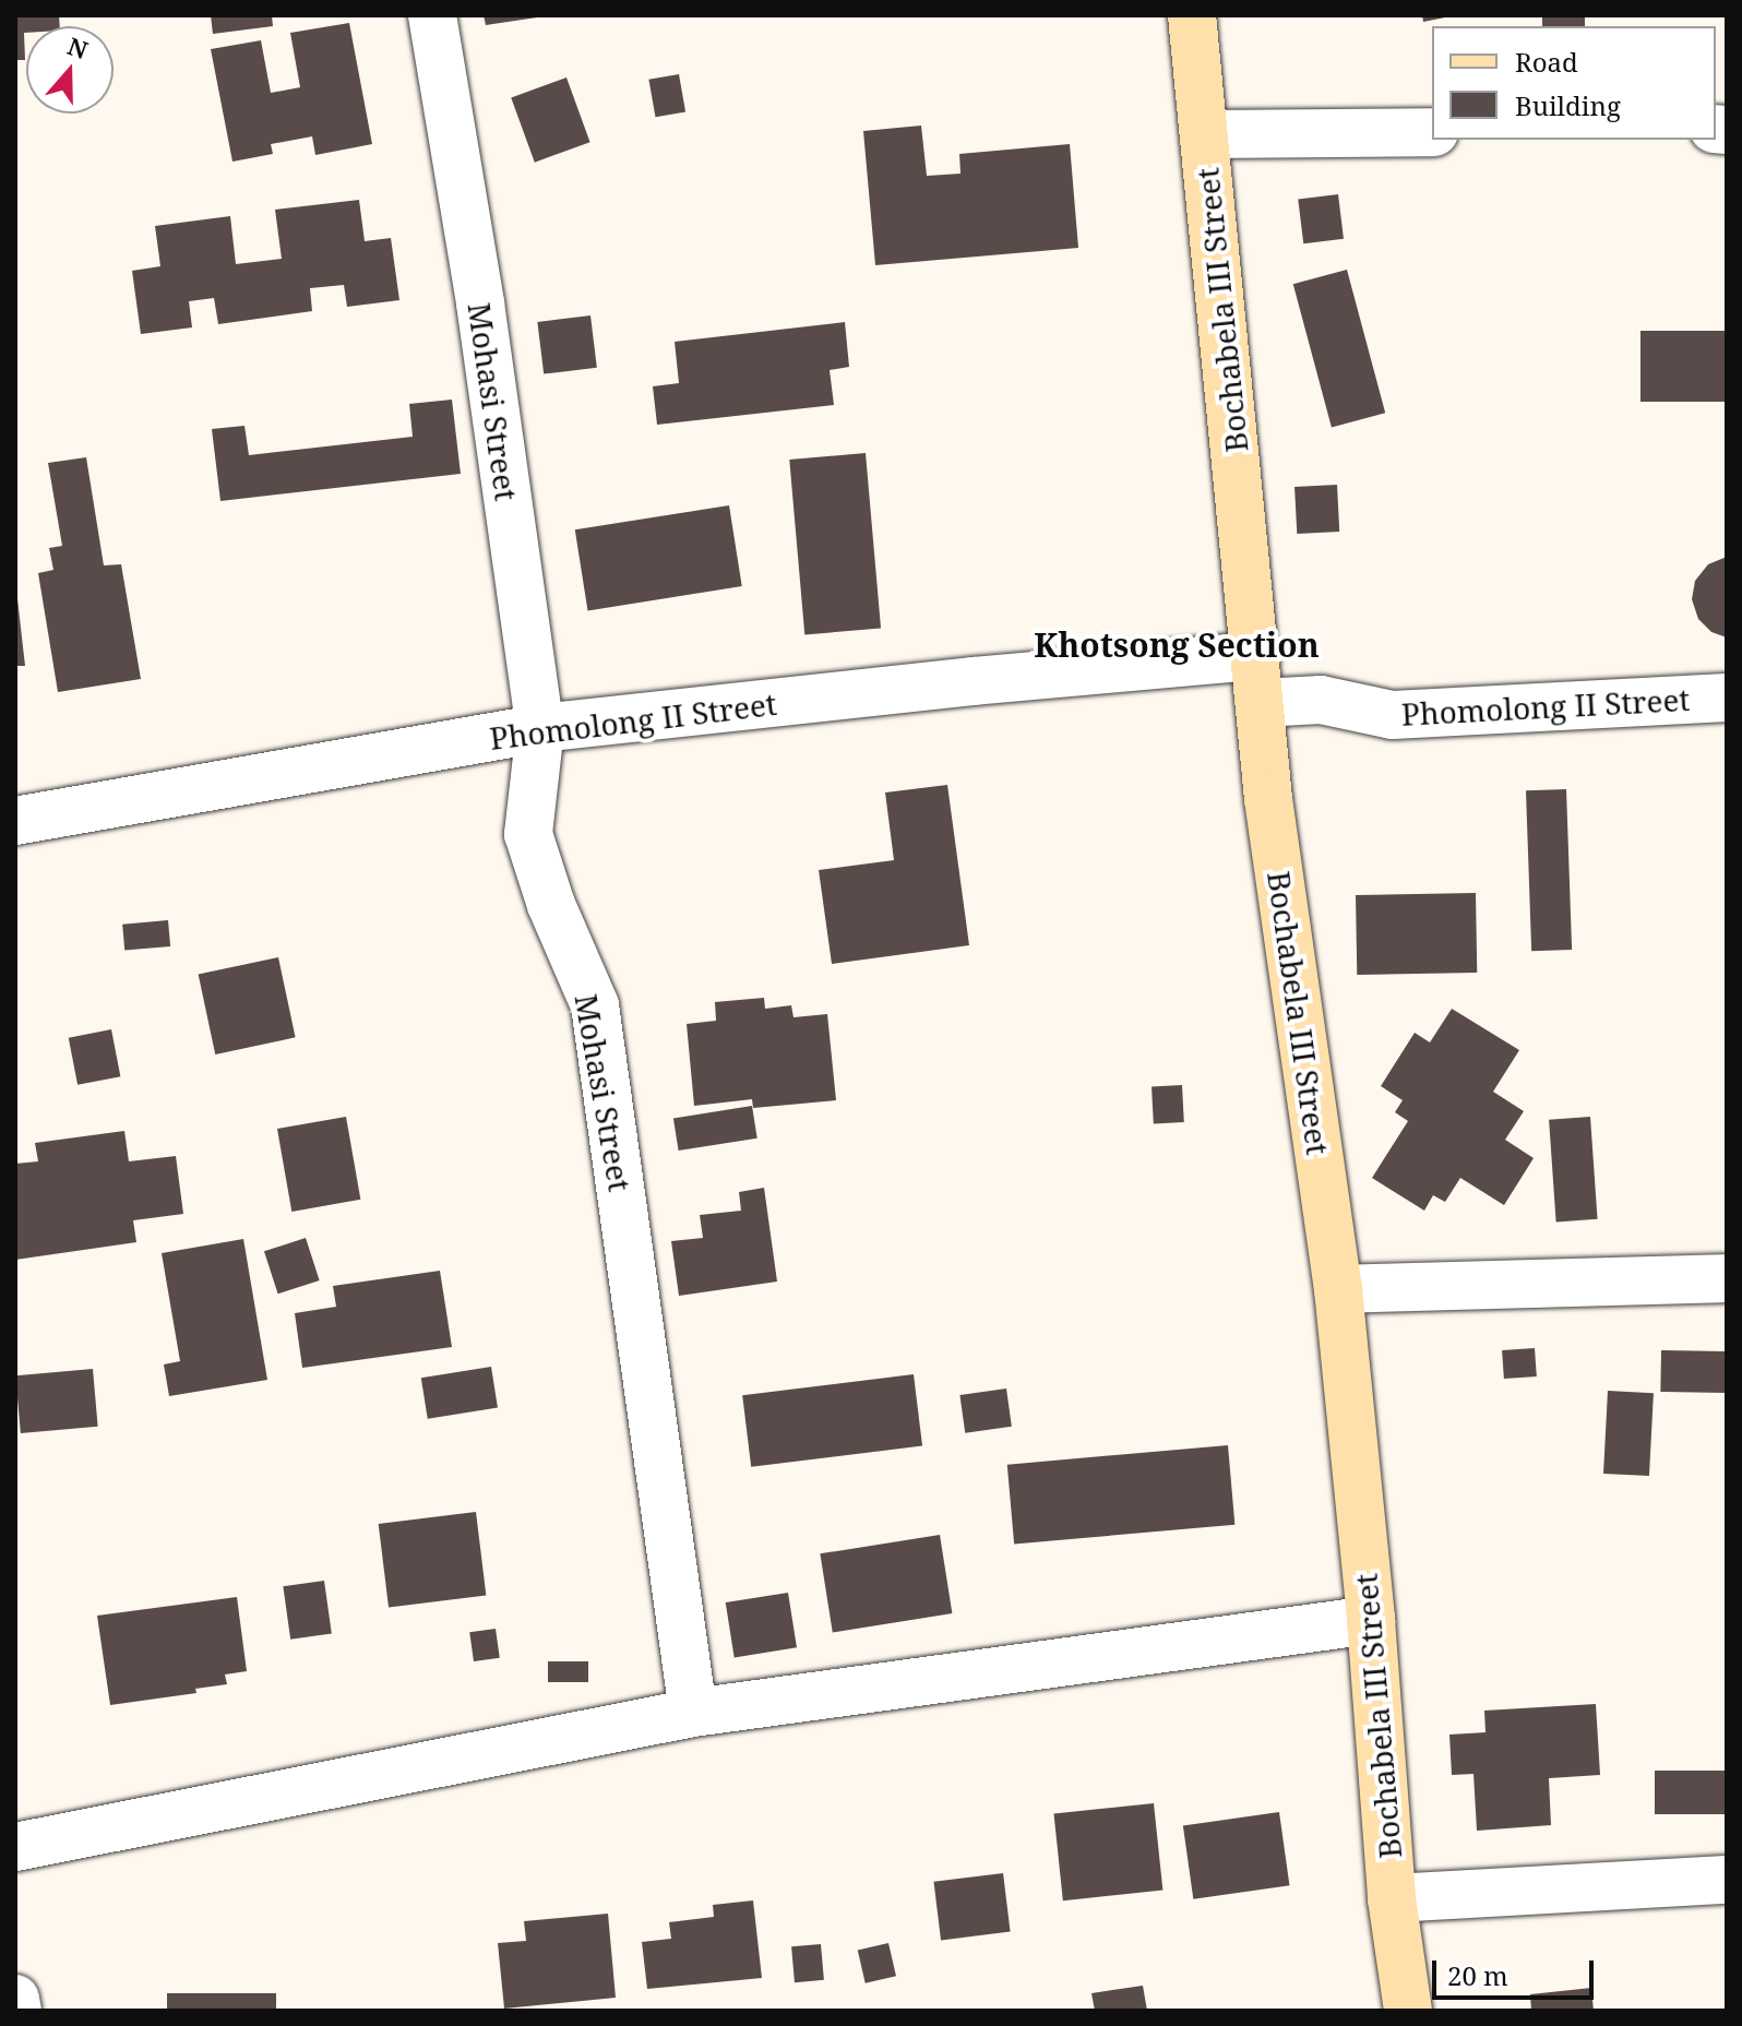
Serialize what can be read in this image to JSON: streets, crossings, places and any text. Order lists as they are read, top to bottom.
{
  "streets": {
    "street": ["Bochabela III Street", "Mohasi Street", "Phomolong II Street"]
  },
  "crossings": [
    ["Bochabela III Street", "Phomolong II Street"],
    ["Mohasi Street", "Phomolong II Street"]
  ],
  "districts": ["Khotsong Section"],
  "legend": ["Road", "Building"],
  "scale_bar": "20 m",
  "north": "top"
}
